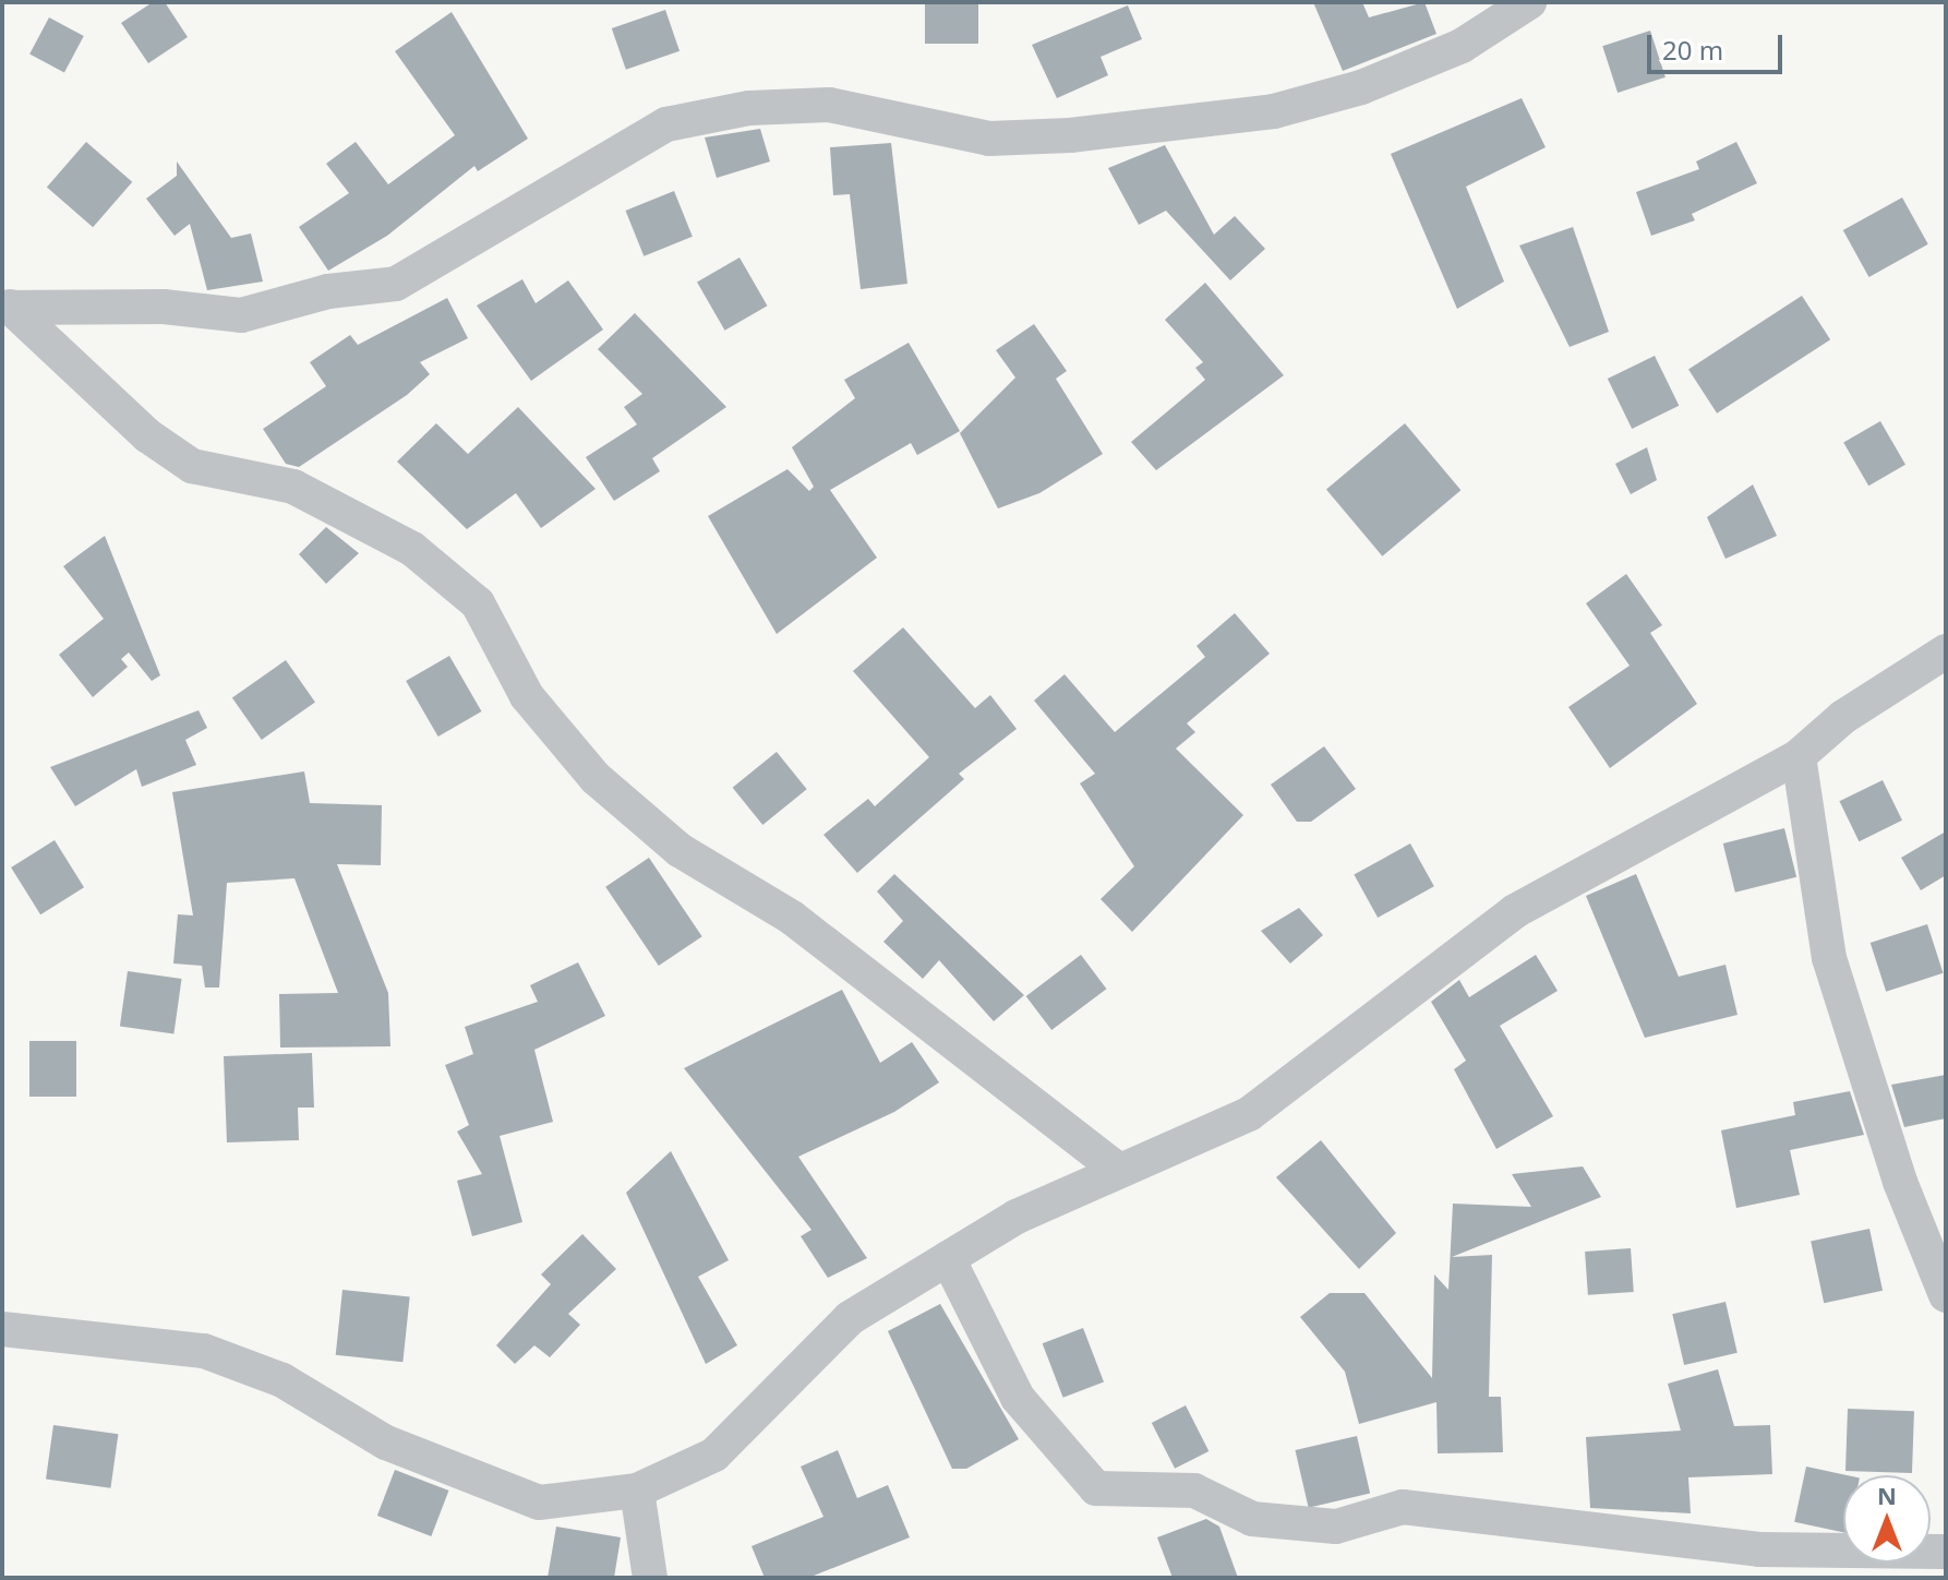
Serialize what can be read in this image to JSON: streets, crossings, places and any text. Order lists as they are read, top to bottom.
{
  "scale_bar": "20 m",
  "north": "top"
}
